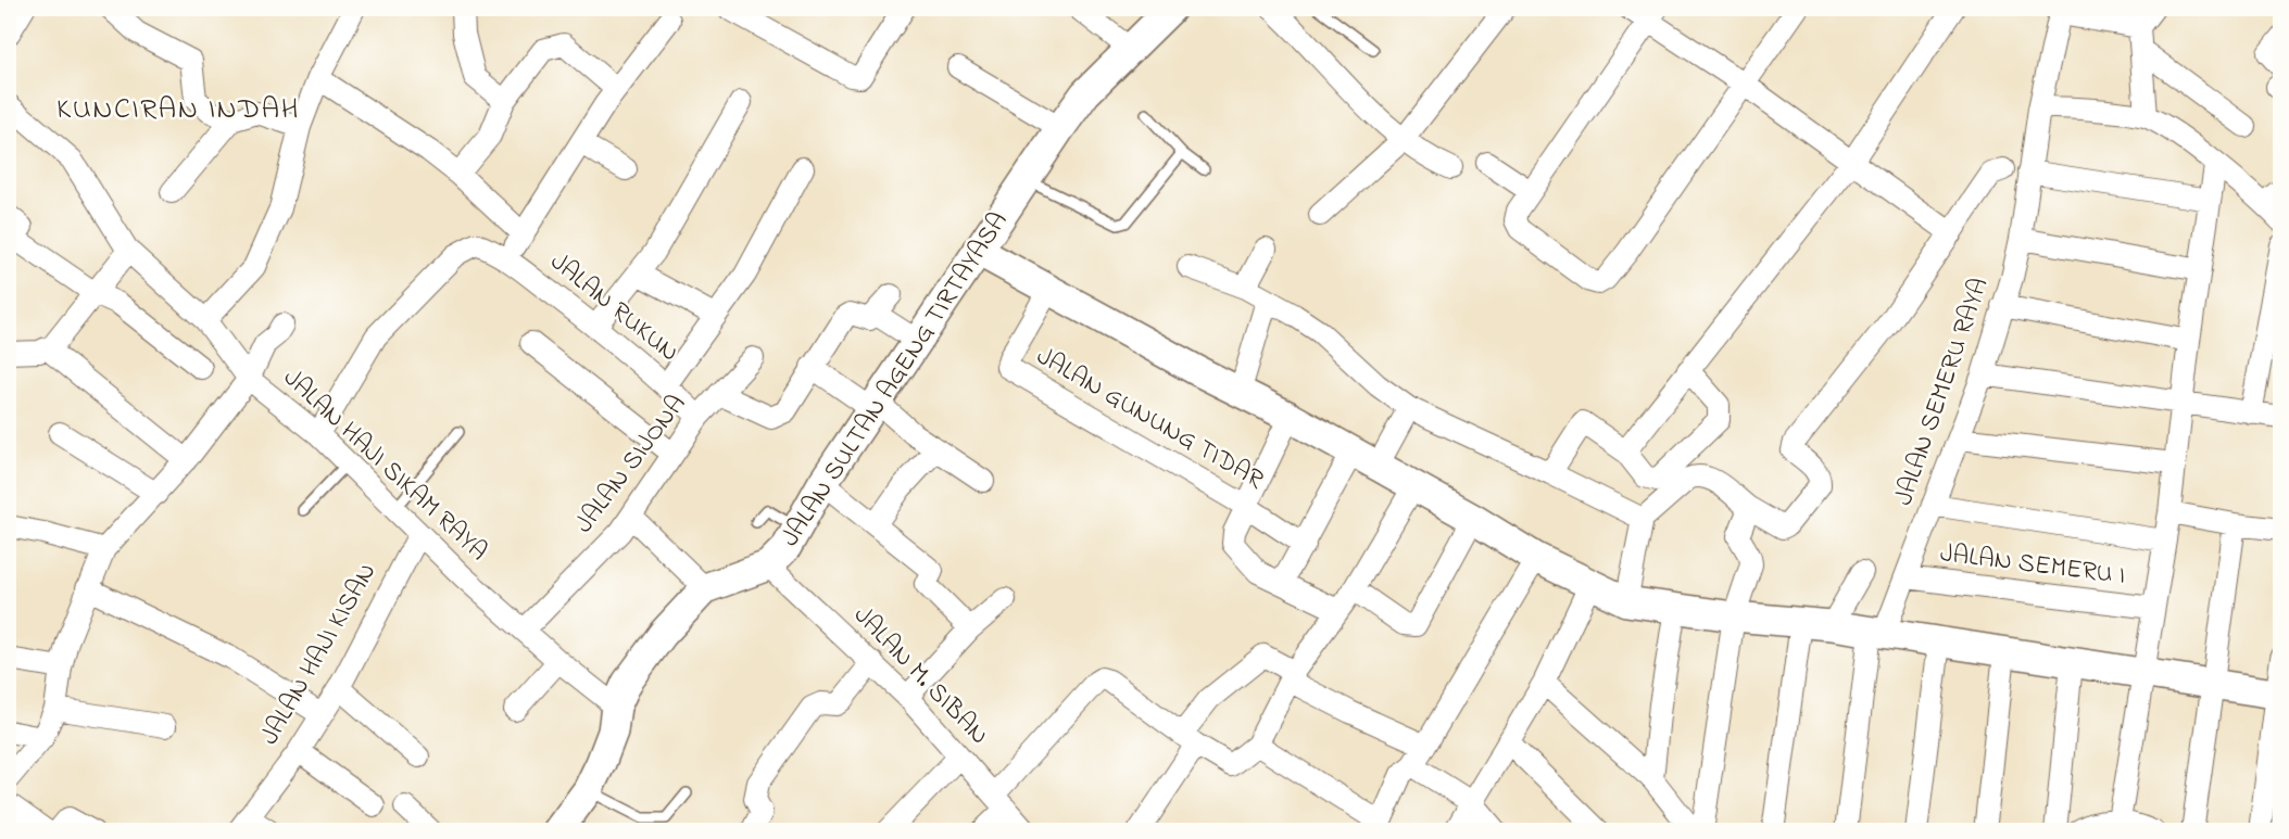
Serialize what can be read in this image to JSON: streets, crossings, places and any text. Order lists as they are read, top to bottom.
{
  "streets": {
    "street": [
      "JALAN RUKUN",
      "JALAN SULTAN AGENG TIRTAYASA",
      "JALAN SEMERU RAYA",
      "JALAN GUNUNG TIDAR",
      "JALAN SIJONA",
      "JALAN HAJI SIKAM RAYA",
      "JALAN SEMERU I",
      "JALAN HAJI KISAN",
      "JALAN M. SIBAN"
    ]
  },
  "crossings": [
    ["JALAN RUKUN", "JALAN SIJONA"],
    ["JALAN SULTAN AGENG TIRTAYASA", "JALAN HAJI SIKAM RAYA"],
    ["JALAN SULTAN AGENG TIRTAYASA", "JALAN M. SIBAN"],
    ["JALAN SEMERU RAYA", "JALAN SEMERU I"],
    ["JALAN SIJONA", "JALAN HAJI SIKAM RAYA"],
    ["JALAN HAJI SIKAM RAYA", "JALAN HAJI KISAN"]
  ],
  "districts": ["KUNCIRAN INDAH"]
}
